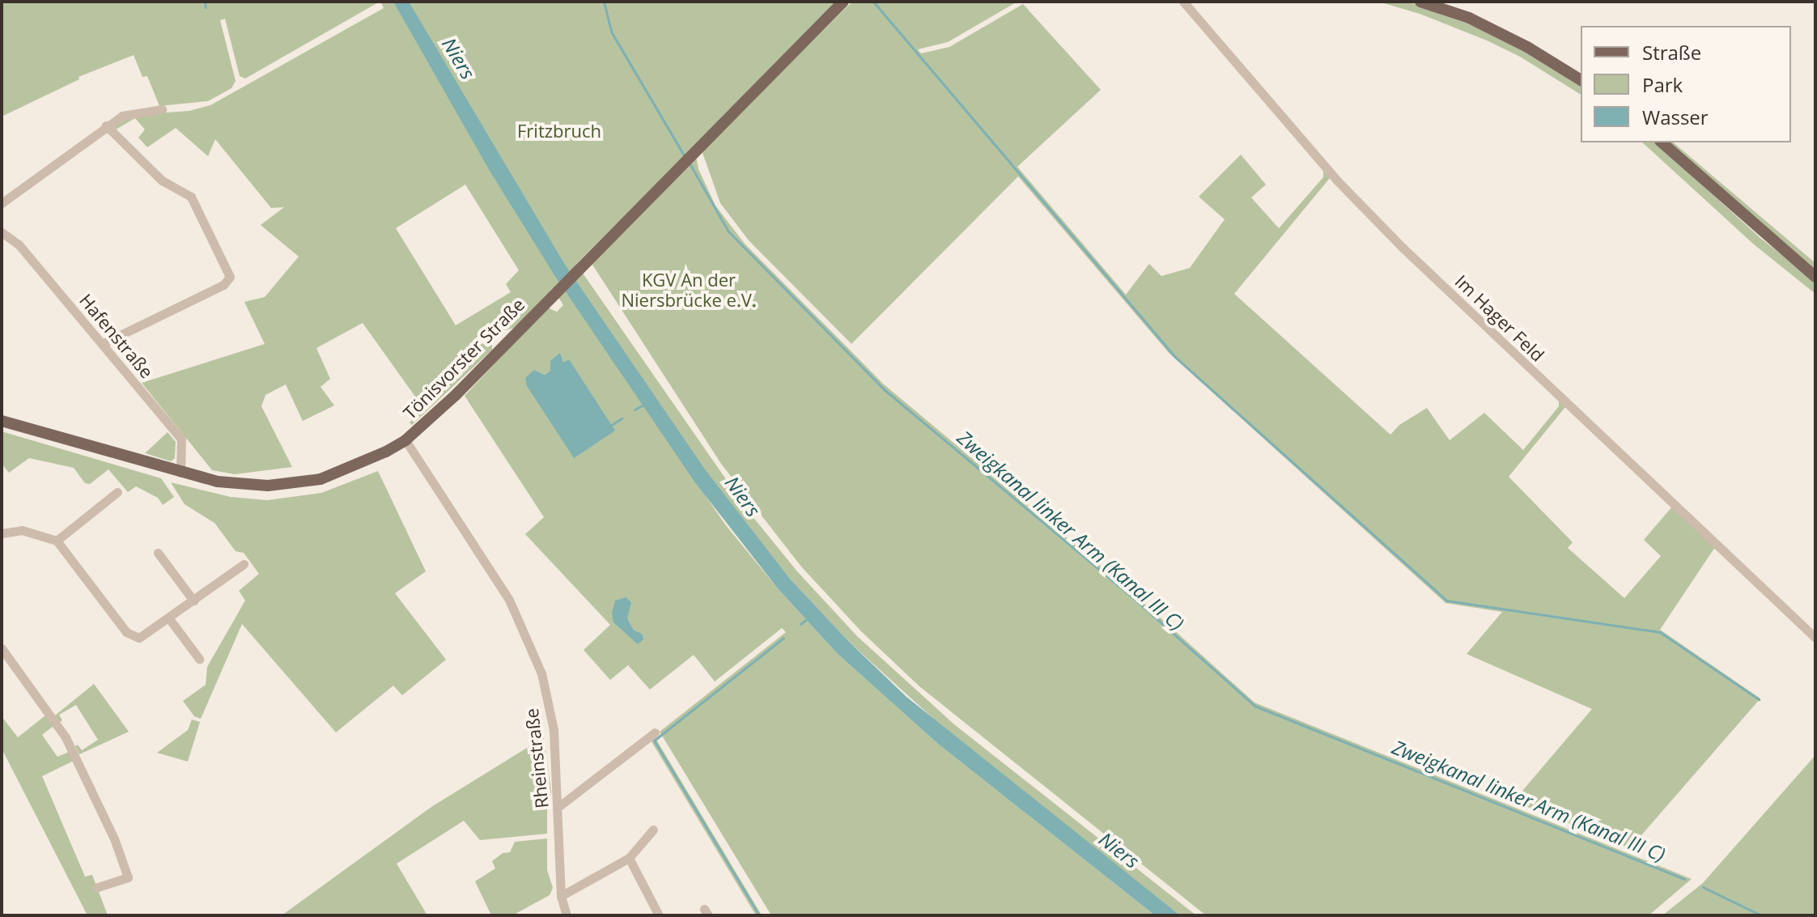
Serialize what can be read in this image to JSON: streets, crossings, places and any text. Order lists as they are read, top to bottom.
{
  "streets": {
    "main road": ["Tönisvorster Straße"],
    "street": ["Im Hager Feld", "Hafenstraße", "Rheinstraße"]
  },
  "crossings": [
    ["Hafenstraße", "Tönisvorster Straße"],
    ["Tönisvorster Straße", "Rheinstraße"]
  ],
  "water": ["Niers", "Zweigkanal linker Arm (Kanal III C)"],
  "parks": ["Fritzbruch", "KGV An der Niersbrücke e.V."],
  "legend": ["Straße", "Park", "Wasser"]
}
